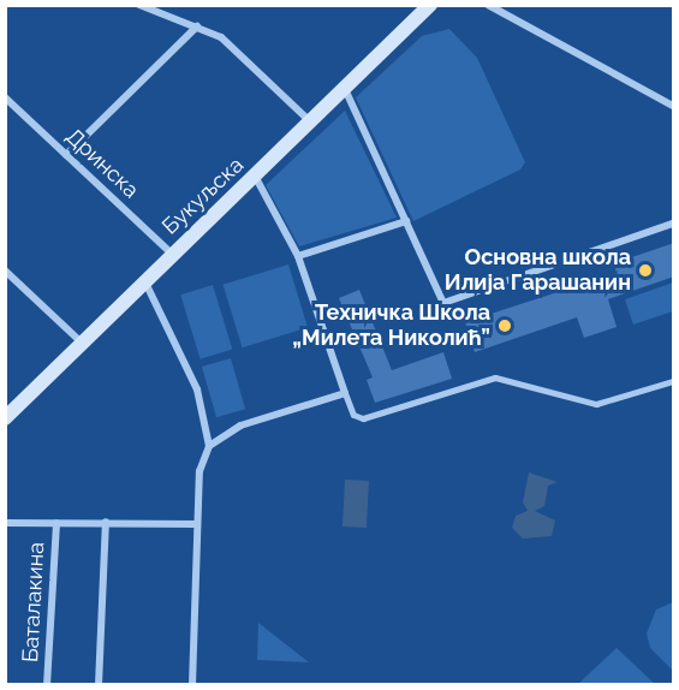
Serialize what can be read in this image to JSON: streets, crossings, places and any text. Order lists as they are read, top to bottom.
{
  "streets": {
    "main road": ["Букуљска"],
    "street": ["Дринска", "Баталакина"]
  },
  "crossings": [
    ["Дринска", "Букуљска"]
  ],
  "places": ["Основна школа Илија Гарашанин", "Техничка Школа „Милета Николић”"]
}
